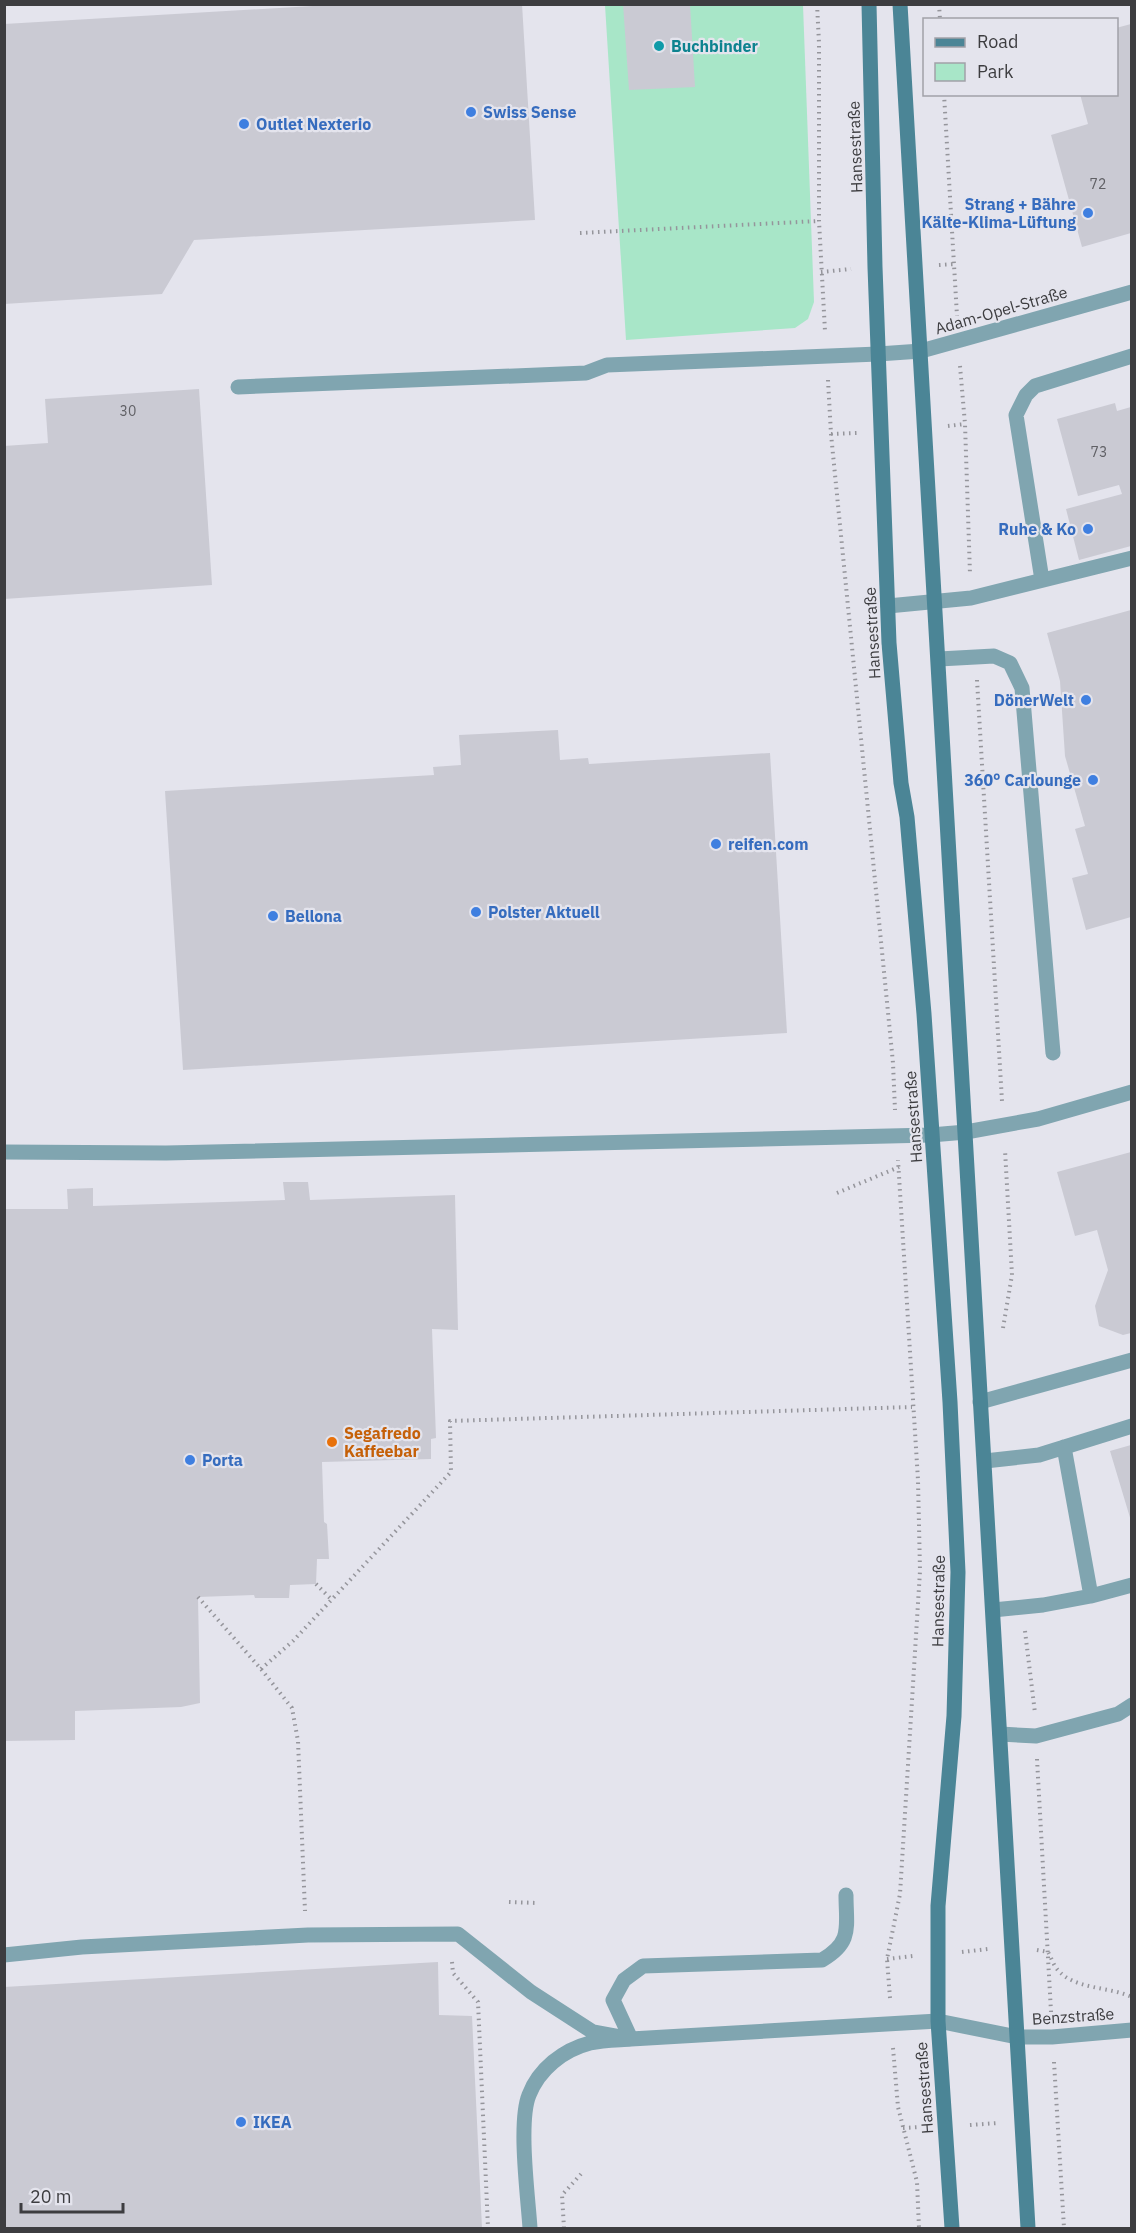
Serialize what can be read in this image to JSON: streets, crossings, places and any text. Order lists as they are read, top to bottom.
{
  "streets": {
    "main road": ["Hansestraße"],
    "street": ["Adam-Opel-Straße", "Benzstraße"]
  },
  "crossings": [
    ["Hansestraße", "Adam-Opel-Straße"],
    ["Hansestraße", "Benzstraße"]
  ],
  "places": [
    "Buchbinder",
    "Swiss Sense",
    "Outlet Nexterio",
    "Strang + Bähre Kälte-Klima-Lüftung",
    "Ruhe & Ko",
    "DönerWelt",
    "360° Carlounge",
    "reifen.com",
    "Polster Aktuell",
    "Bellona",
    "Segafredo Kaffeebar",
    "Porta",
    "IKEA"
  ],
  "house_numbers": ["72", "30", "73"],
  "legend": ["Road", "Park"],
  "scale_bar": "20 m"
}
